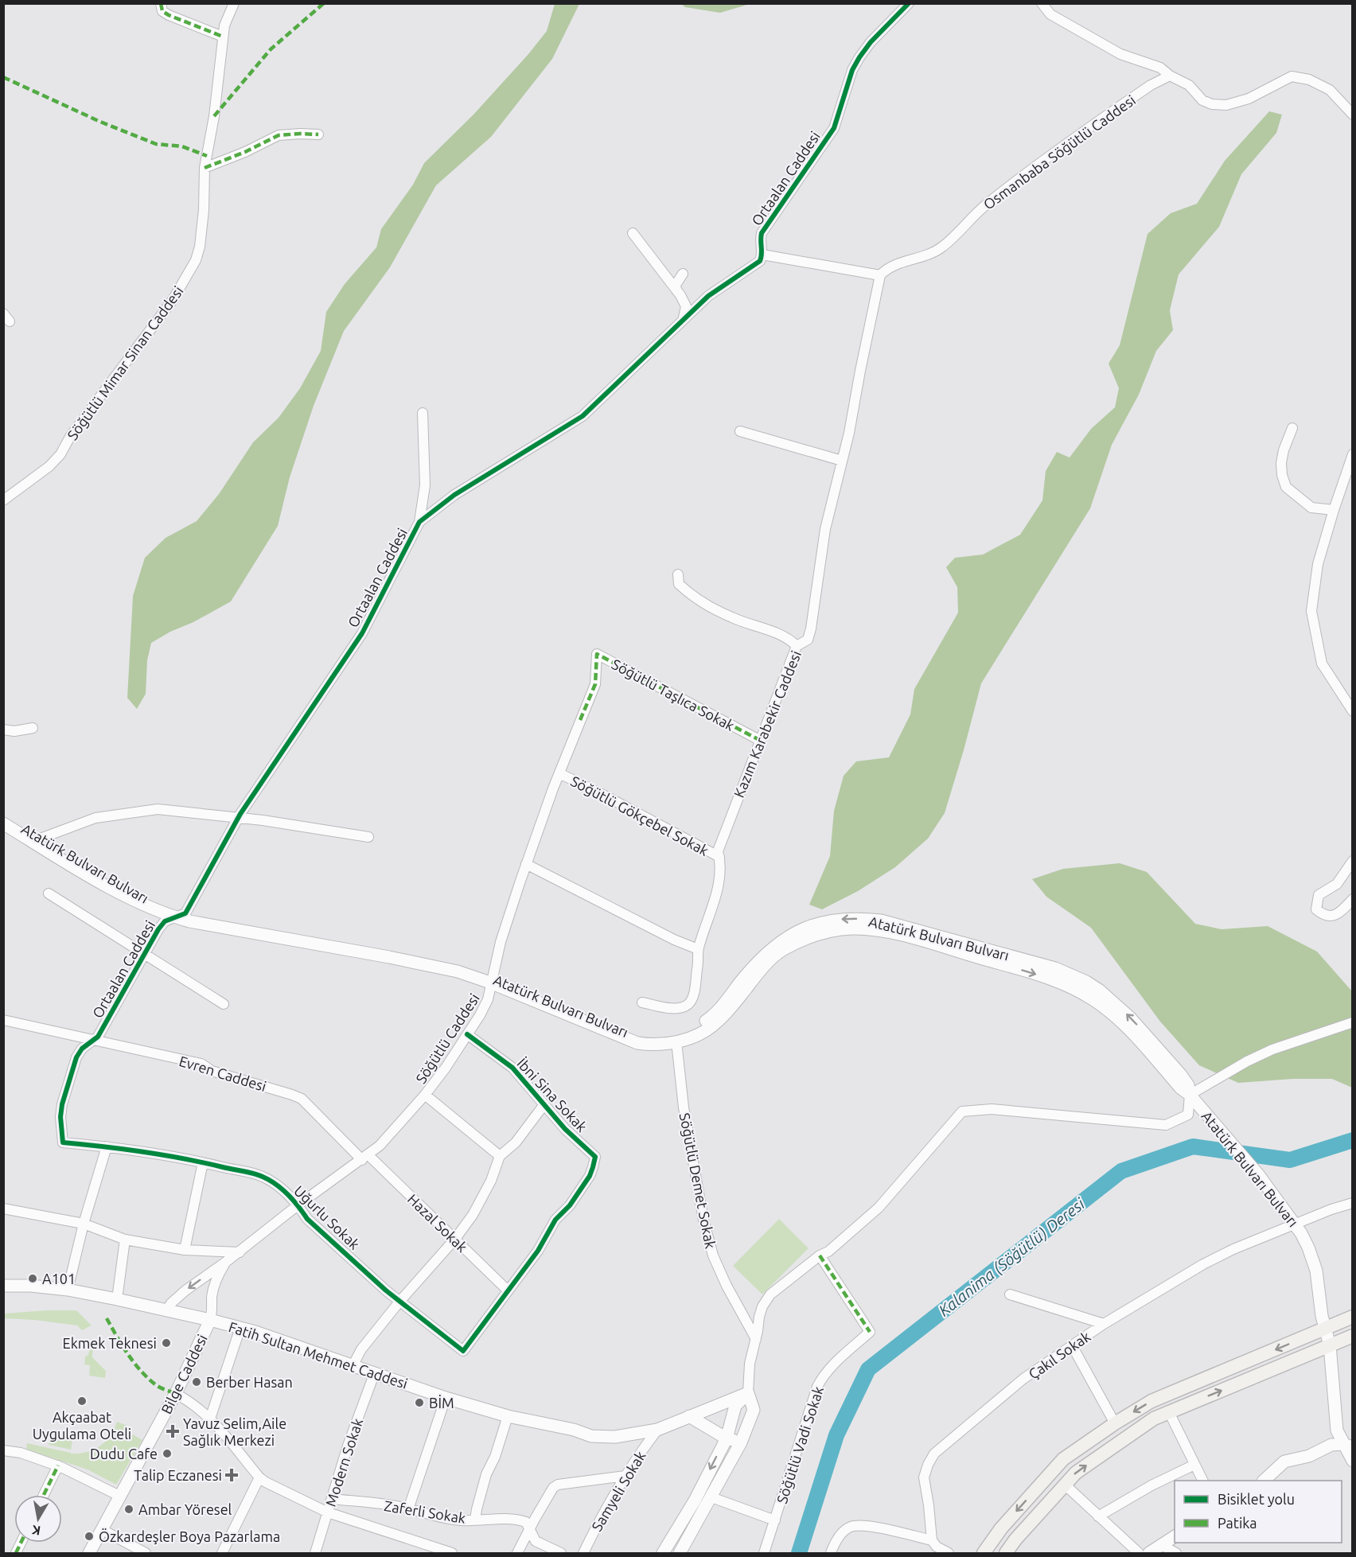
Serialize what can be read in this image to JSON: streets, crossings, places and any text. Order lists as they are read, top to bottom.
{
  "streets": {
    "street": [
      "Osmanbaba Söğütlü Caddesi",
      "Ortaalan Caddesi",
      "Söğütlü Mimar Sinan Caddesi",
      "Söğütlü Taşlıca Sokak",
      "Kazım Karabekir Caddesi",
      "Söğütlü Gökçebel Sokak",
      "Atatürk Bulvarı Bulvarı",
      "Söğütlü Caddesi",
      "Evren Caddesi",
      "İbni Sina Sokak",
      "Söğütlü Demet Sokak",
      "Uğurlu Sokak",
      "Hazal Sokak",
      "Fatih Sultan Mehmet Caddesi",
      "Çakıl Sokak",
      "Bilge Caddesi",
      "Söğütlü Vadi Sokak",
      "Modern Sokak",
      "Samyeli Sokak",
      "Zaferli Sokak"
    ]
  },
  "crossings": [
    ["Osmanbaba Söğütlü Caddesi", "Kazım Karabekir Caddesi"],
    ["Ortaalan Caddesi", "Atatürk Bulvarı Bulvarı"],
    ["Ortaalan Caddesi", "Evren Caddesi"],
    ["Ortaalan Caddesi", "Uğurlu Sokak"],
    ["Söğütlü Taşlıca Sokak", "Kazım Karabekir Caddesi"],
    ["Söğütlü Taşlıca Sokak", "Söğütlü Caddesi"],
    ["Kazım Karabekir Caddesi", "Söğütlü Gökçebel Sokak"],
    ["Söğütlü Gökçebel Sokak", "Söğütlü Caddesi"],
    ["Atatürk Bulvarı Bulvarı", "Söğütlü Caddesi"],
    ["Atatürk Bulvarı Bulvarı", "Söğütlü Demet Sokak"],
    ["Atatürk Bulvarı Bulvarı", "Çakıl Sokak"],
    ["Söğütlü Caddesi", "Evren Caddesi"],
    ["Söğütlü Caddesi", "İbni Sina Sokak"],
    ["Söğütlü Caddesi", "Uğurlu Sokak"],
    ["Söğütlü Caddesi", "Hazal Sokak"],
    ["Söğütlü Caddesi", "Fatih Sultan Mehmet Caddesi"],
    ["Evren Caddesi", "Hazal Sokak"],
    ["İbni Sina Sokak", "Uğurlu Sokak"],
    ["İbni Sina Sokak", "Hazal Sokak"],
    ["Uğurlu Sokak", "Hazal Sokak"],
    ["Fatih Sultan Mehmet Caddesi", "Bilge Caddesi"],
    ["Fatih Sultan Mehmet Caddesi", "Modern Sokak"],
    ["Fatih Sultan Mehmet Caddesi", "Samyeli Sokak"],
    ["Modern Sokak", "Zaferli Sokak"]
  ],
  "water": ["Kalanima (Söğütlü) Deresi"],
  "places": {
    "other": [
      "A101",
      "Ekmek Teknesi",
      "Berber Hasan",
      "Akçaabat Uygulama Oteli",
      "BİM",
      "Dudu Cafe",
      "Ambar Yöresel",
      "Özkardeşler Boya Pazarlama"
    ],
    "health": ["Yavuz Selim,Aile Sağlık Merkezi", "Talip Eczanesi"]
  },
  "legend": ["Bisiklet yolu", "Patika"],
  "north": "bottom"
}
